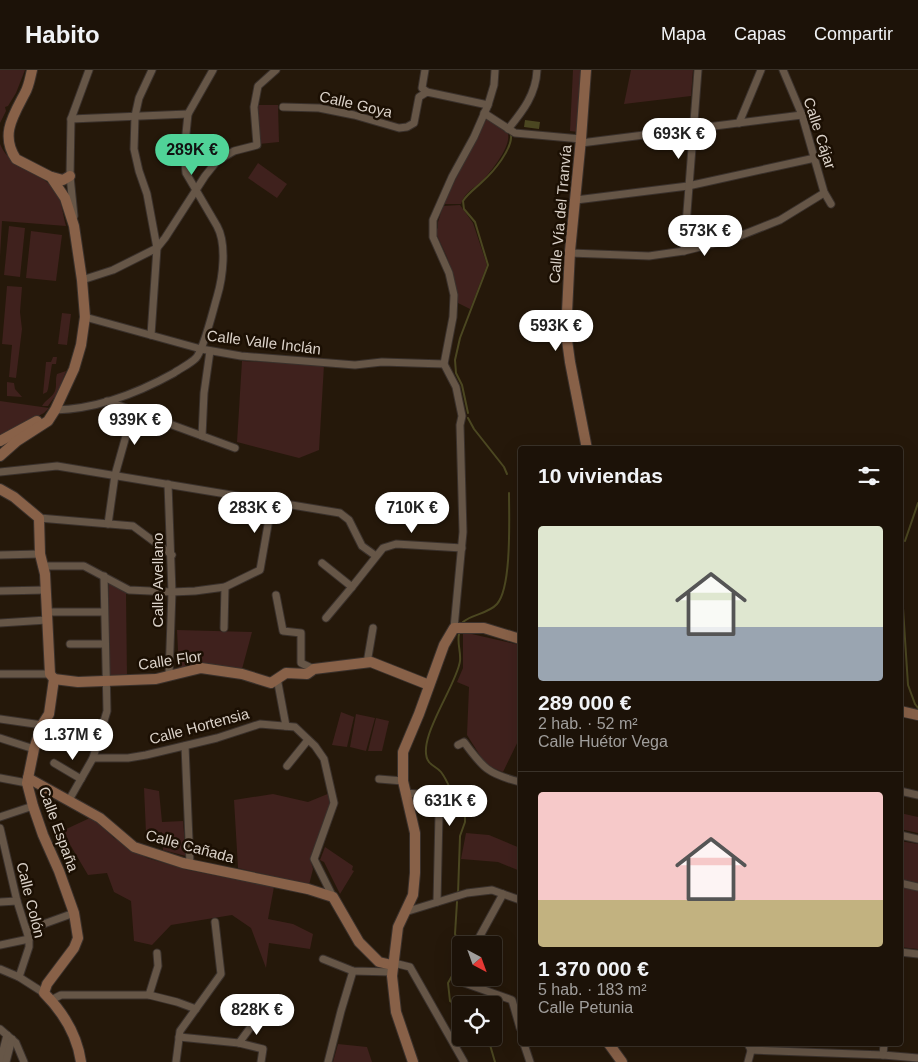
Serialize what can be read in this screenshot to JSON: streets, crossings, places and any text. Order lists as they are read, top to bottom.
{
  "streets": {
    "street": [
      "Calle Goya",
      "Calle Cájar",
      "Calle Vía del Tranvía",
      "Calle Valle Inclán",
      "Calle Avellano",
      "Calle Flor",
      "Calle Hortensia",
      "Calle España",
      "Calle Cañada",
      "Calle Colón"
    ]
  },
  "crossings": [
    ["Calle Avellano", "Calle Flor"],
    ["Calle Flor", "Calle España"],
    ["Calle Hortensia", "Calle Cañada"],
    ["Calle España", "Calle Cañada"]
  ],
  "north": "bottom right",
  "page": {
    "header": "Habito",
    "nav": ["Mapa", "Capas", "Compartir"],
    "price": [
      "693K €",
      "289K €",
      "573K €",
      "593K €",
      "939K €",
      "283K €",
      "710K €",
      "1.37M €",
      "631K €",
      "828K €"
    ],
    "heading": "10 viviendas",
    "list": [
      {
        "name": "289 000 €",
        "note": "2 hab. · 52 m² · Calle Huétor Vega"
      },
      {
        "name": "1 370 000 €",
        "note": "5 hab. · 183 m² · Calle Petunia"
      }
    ]
  }
}
